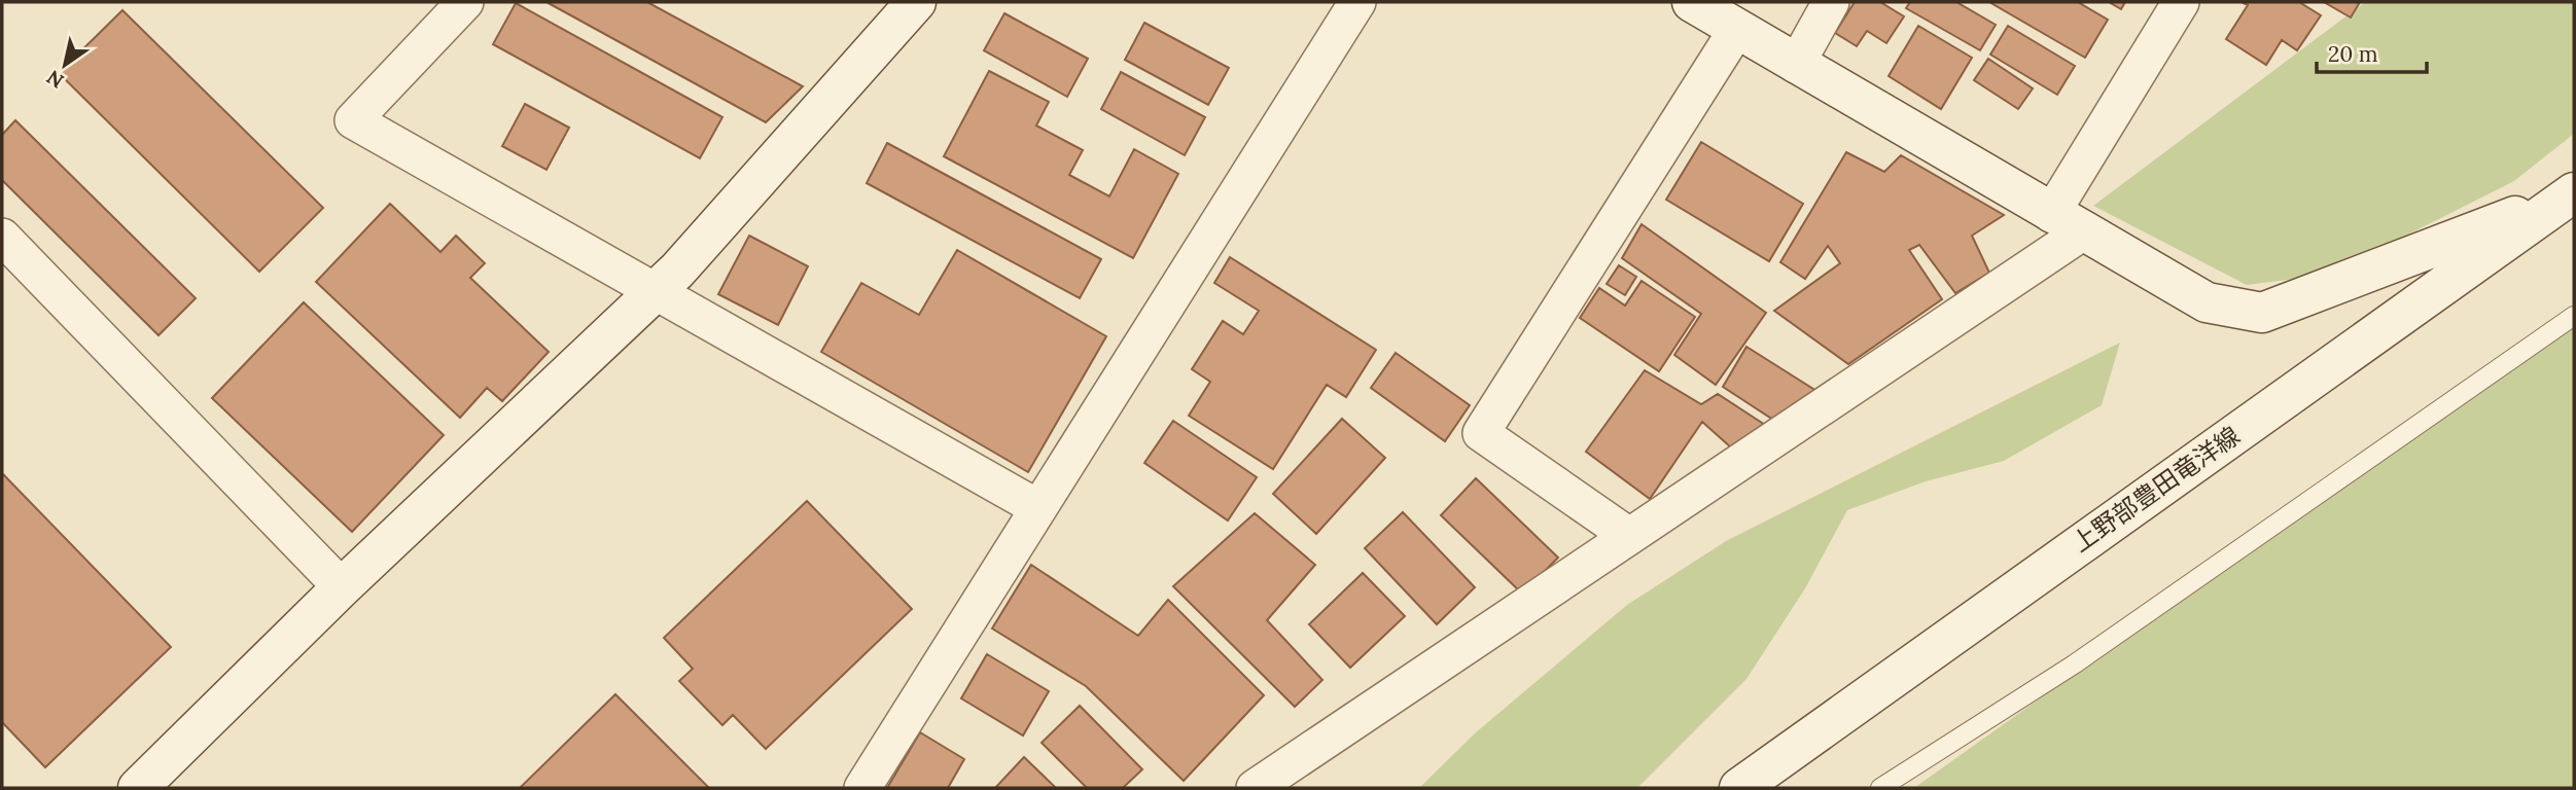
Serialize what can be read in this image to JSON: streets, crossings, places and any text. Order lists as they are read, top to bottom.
{
  "streets": {
    "street": ["上野部豊田竜洋線"]
  },
  "scale_bar": "20 m",
  "north": "bottom left"
}
